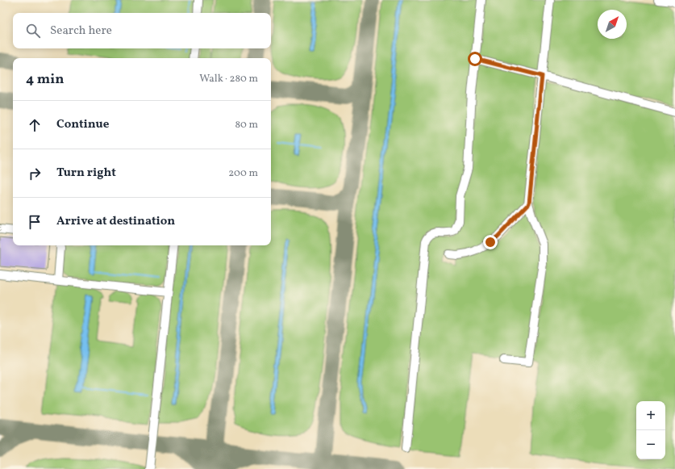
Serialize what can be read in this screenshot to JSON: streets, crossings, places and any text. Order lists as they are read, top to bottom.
{
  "north": "top right",
  "page": {
    "search": "Search here",
    "heading": ["4 min", "Walk · 280 m"],
    "list": [
      ["Continue", "80 m"],
      ["Turn right", "200 m"],
      "Arrive at destination"
    ],
    "map_buttons": ["+", "−"]
  }
}
